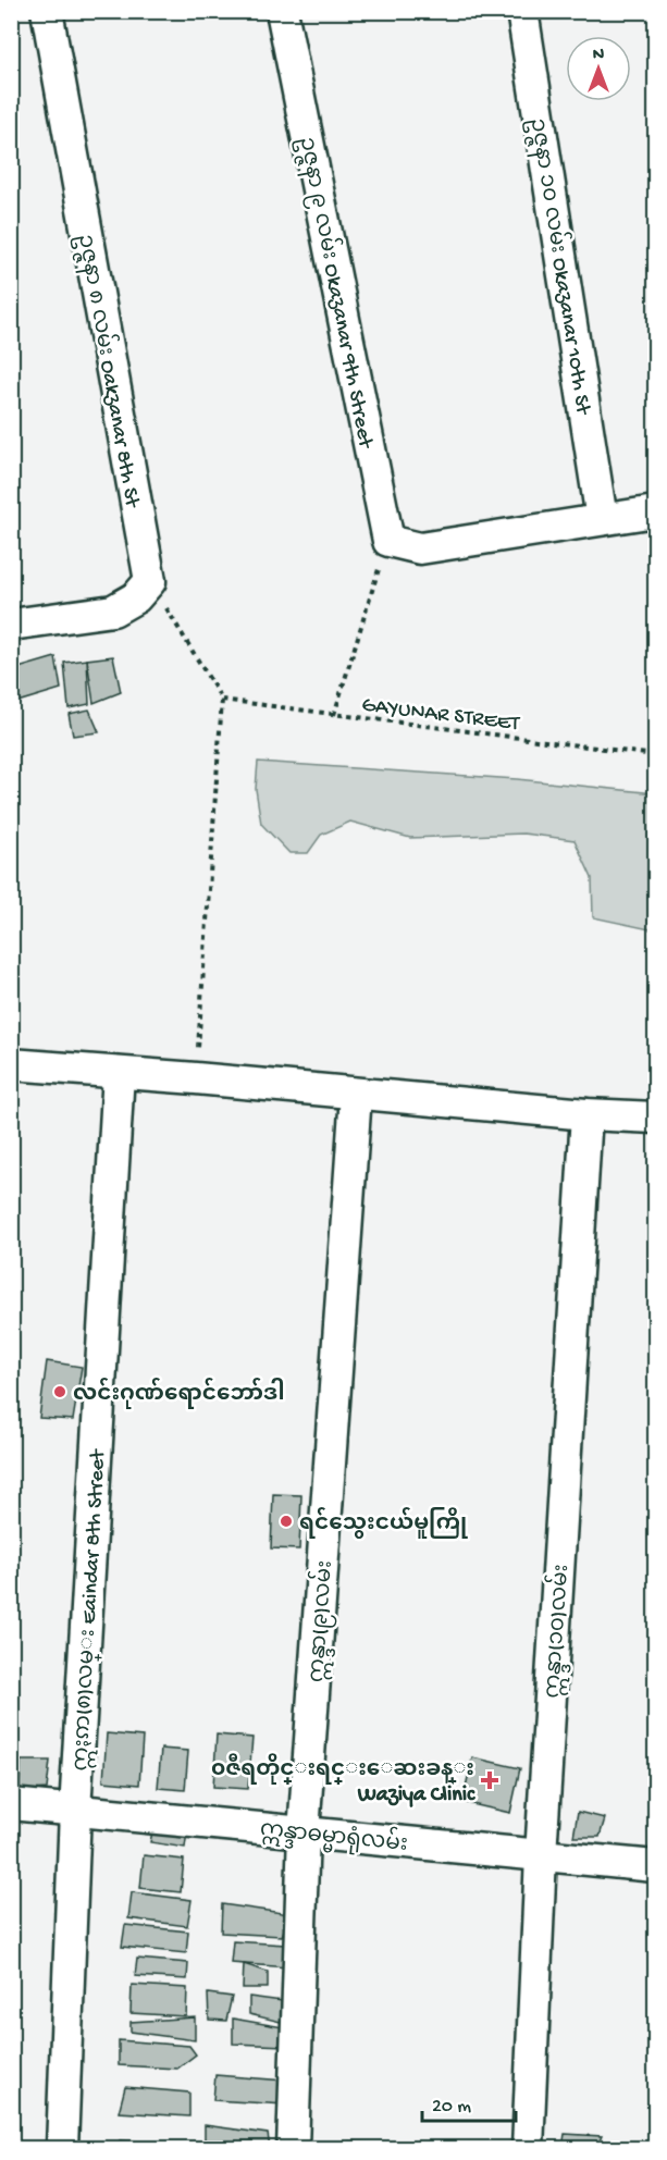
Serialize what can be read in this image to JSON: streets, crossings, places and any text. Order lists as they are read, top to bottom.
{
  "streets": {
    "street": [
      "ဥဇ္ဇနာ ၁၀ လမ်း Okazanar 10th St",
      "ဥဇ္ဇနာ ၉ လမ်း Okazanar 9th Street",
      "ဥဇ္ဇနာ ၈ လမ်း Oakzanar 8th St",
      "ဣႏၵာ(၈)လမ္း Eaindar 8th Street",
      "ဣန္ဒာ(၉)လမ်း",
      "ဣန္ဒာ(၁၀)လမ်း",
      "ဣန္ဒာဓမ္မာရုံလမ်း"
    ],
    "path": ["GAYUNAR STREET"]
  },
  "crossings": [
    ["ဣႏၵာ(၈)လမ္း Eaindar 8th Street", "ဣန္ဒာဓမ္မာရုံလမ်း"],
    ["ဣန္ဒာ(၉)လမ်း", "ဣန္ဒာဓမ္မာရုံလမ်း"],
    ["ဣန္ဒာ(၁၀)လမ်း", "ဣန္ဒာဓမ္မာရုံလမ်း"]
  ],
  "places": {
    "other": ["လင်းဂုဏ်ရောင်ဘော်ဒါ", "ရင်သွေးငယ်မူကြို"],
    "health": ["၀ဇီရတိုင္းရင္းေဆးခန္း Waziya Clinic"]
  },
  "scale_bar": "20 m",
  "north": "top"
}
